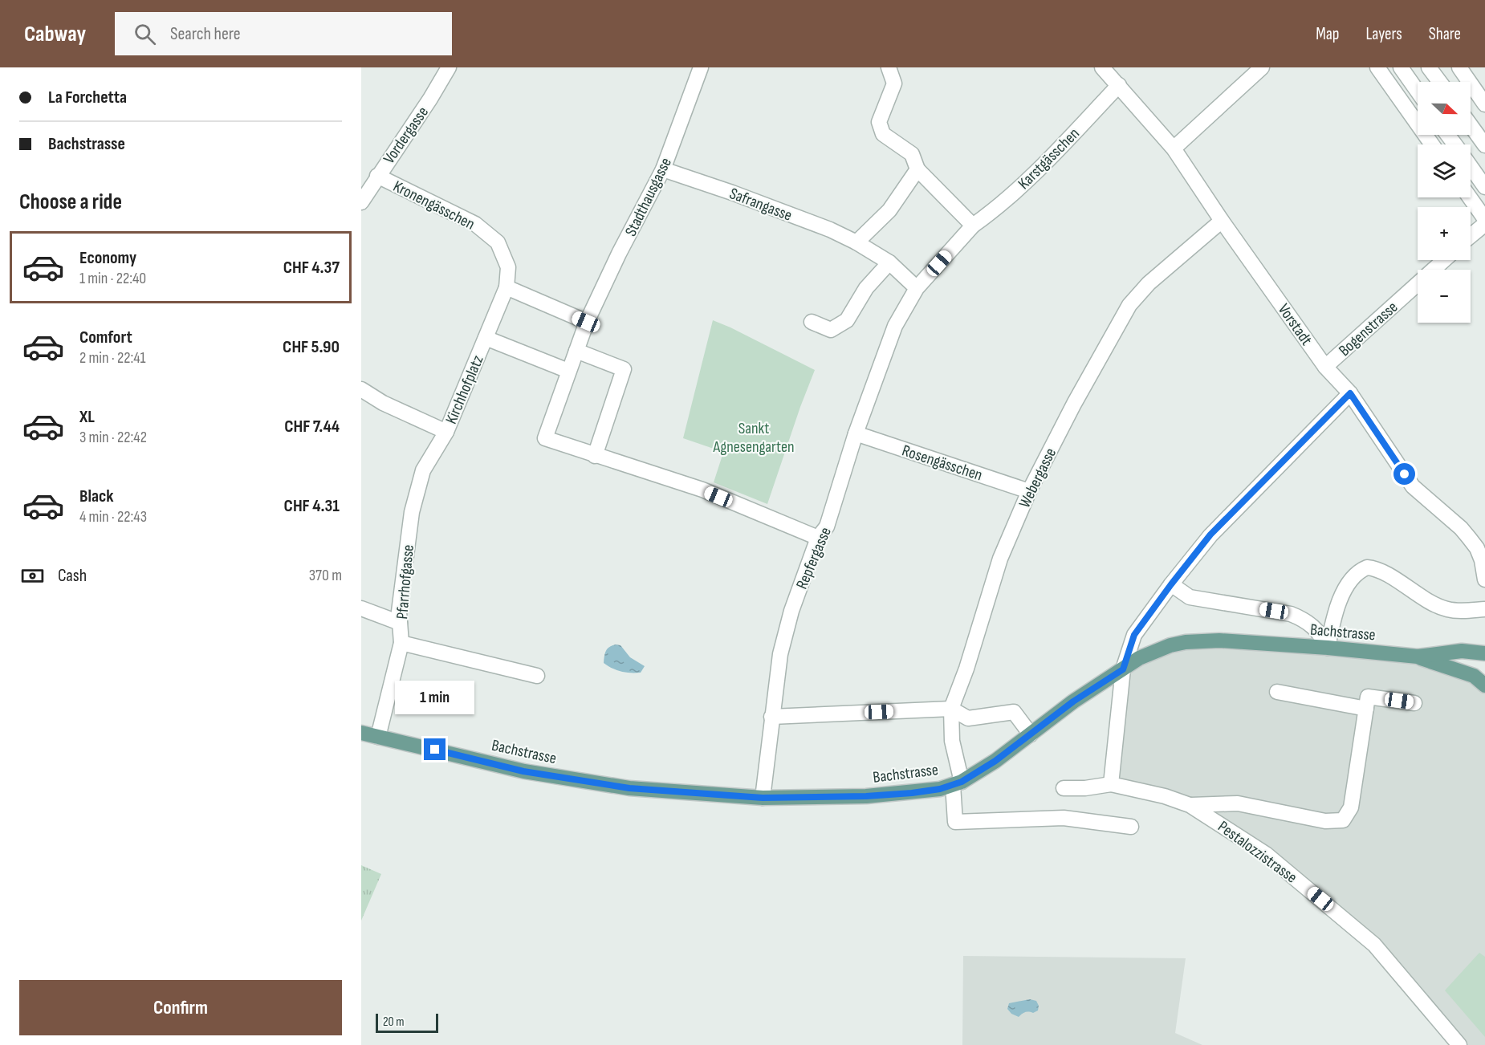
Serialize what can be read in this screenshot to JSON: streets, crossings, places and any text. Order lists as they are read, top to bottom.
{
  "streets": {
    "main road": ["Bachstrasse"],
    "street": [
      "Vordergasse",
      "Karstgässchen",
      "Stadthausgasse",
      "Safrangasse",
      "Kronengässchen",
      "Vorstadt",
      "Bogenstrasse",
      "Kirchhofplatz",
      "Rosengässchen",
      "Webergasse",
      "Repfergasse",
      "Pfarrhofgasse",
      "Pestalozzistrasse"
    ]
  },
  "crossings": [
    ["Vordergasse", "Kronengässchen"],
    ["Karstgässchen", "Safrangasse"],
    ["Karstgässchen", "Vorstadt"],
    ["Karstgässchen", "Repfergasse"],
    ["Stadthausgasse", "Safrangasse"],
    ["Safrangasse", "Repfergasse"],
    ["Kronengässchen", "Kirchhofplatz"],
    ["Vorstadt", "Bogenstrasse"],
    ["Vorstadt", "Webergasse"],
    ["Kirchhofplatz", "Pfarrhofgasse"],
    ["Rosengässchen", "Webergasse"],
    ["Rosengässchen", "Repfergasse"],
    ["Webergasse", "Bachstrasse"],
    ["Repfergasse", "Bachstrasse"],
    ["Pfarrhofgasse", "Bachstrasse"]
  ],
  "parks": ["Sankt Agnesengarten"],
  "scale_bar": "20 m",
  "north": "right",
  "page": {
    "header": "Cabway",
    "search": "Search here",
    "nav": ["Map", "Layers", "Share"],
    "banner": ["La Forchetta", "Bachstrasse"],
    "map_buttons": ["+", "−"],
    "heading": "Choose a ride",
    "list": [
      {
        "name": "Economy",
        "note": "1 min · 22:40",
        "value": "CHF 4.37"
      },
      {
        "name": "Comfort",
        "note": "2 min · 22:41",
        "value": "CHF 5.90"
      },
      {
        "name": "XL",
        "note": "3 min · 22:42",
        "value": "CHF 7.44"
      },
      {
        "name": "Black",
        "note": "4 min · 22:43",
        "value": "CHF 4.31"
      }
    ],
    "pay": ["Cash", "370 m"],
    "bubble": "1 min",
    "buttons": "Confirm",
    "scale": "20 m"
  }
}
